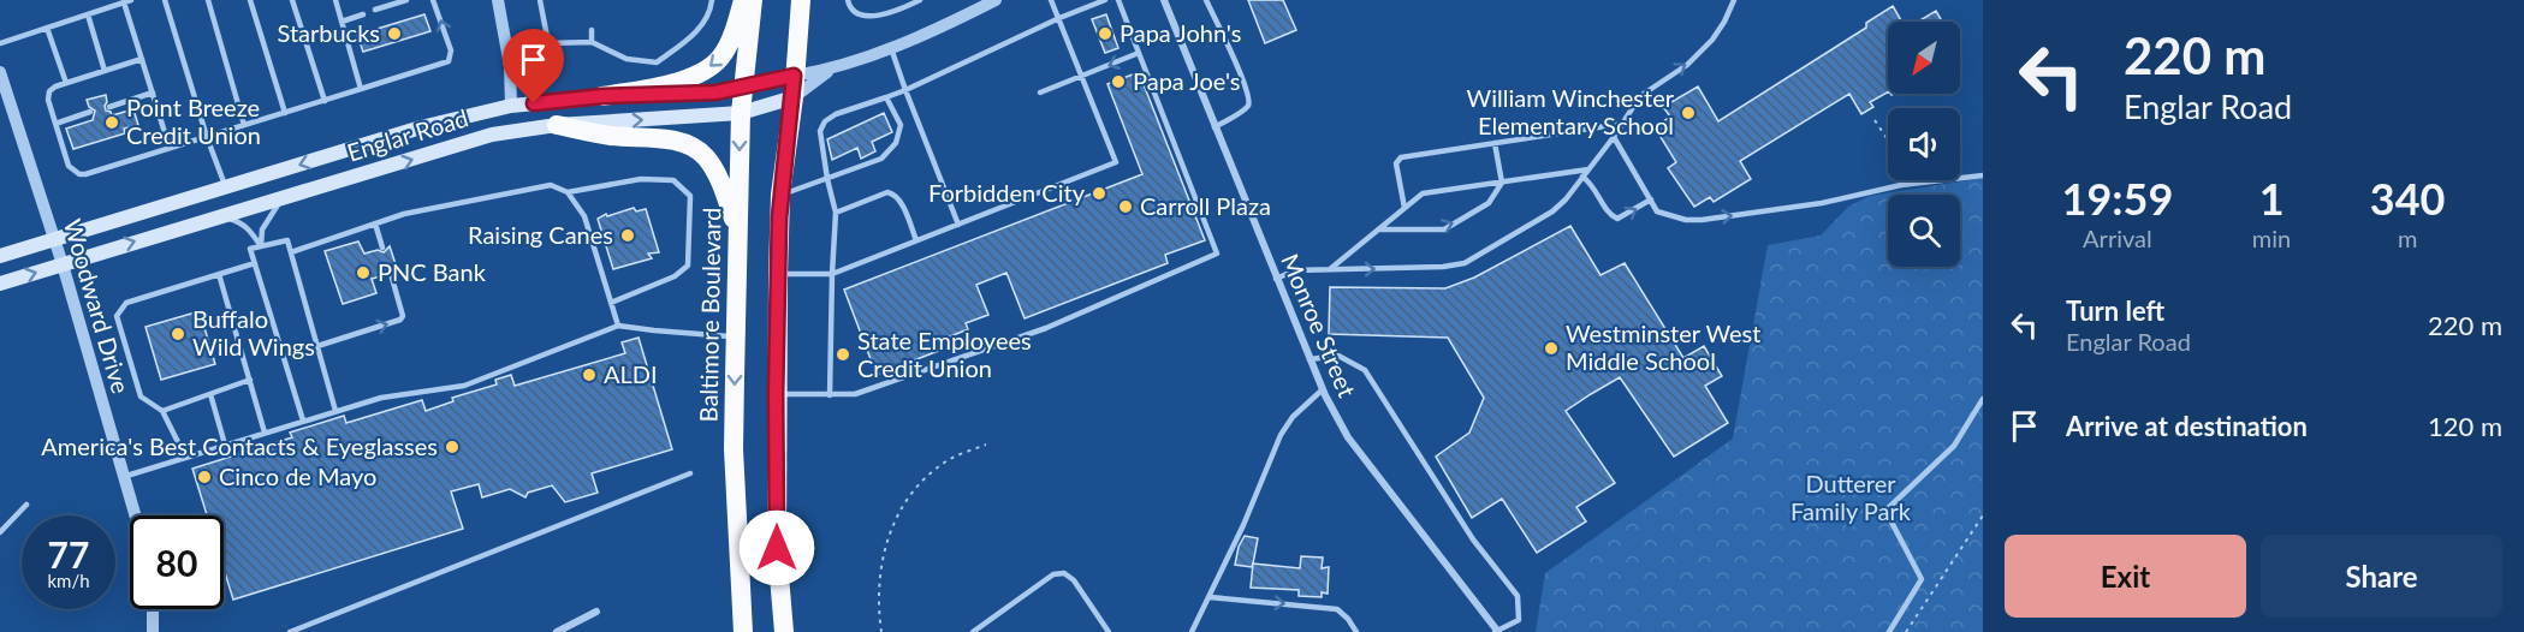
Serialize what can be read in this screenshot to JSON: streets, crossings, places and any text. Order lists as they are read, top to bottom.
{
  "streets": {
    "highway": ["Baltimore Boulevard"],
    "main road": ["Englar Road"],
    "street": ["Woodward Drive", "Monroe Street"]
  },
  "crossings": [
    ["Englar Road", "Woodward Drive"],
    ["Englar Road", "Baltimore Boulevard"]
  ],
  "parks": ["Dutterer Family Park"],
  "places": [
    "Starbucks",
    "Papa John's",
    "Papa Joe's",
    "William Winchester Elementary School",
    "Point Breeze Credit Union",
    "Forbidden City",
    "Carroll Plaza",
    "Raising Canes",
    "PNC Bank",
    "Buffalo Wild Wings",
    "Westminster West Middle School",
    "State Employees Credit Union",
    "ALDI",
    "America's Best Contacts & Eyeglasses",
    "Cinco de Mayo"
  ],
  "north": "bottom left",
  "page": {
    "turn": ["220 m", "Englar Road"],
    "eta": [
      "19:59",
      "Arrival",
      "1",
      "min",
      "340",
      "m"
    ],
    "list": [
      {
        "name": "Turn left",
        "note": "Englar Road",
        "value": "220 m"
      },
      {
        "name": "Arrive at destination",
        "value": "120 m"
      }
    ],
    "speed": "77 km/h",
    "limit": "80",
    "buttons": ["Exit", "Share"]
  }
}
